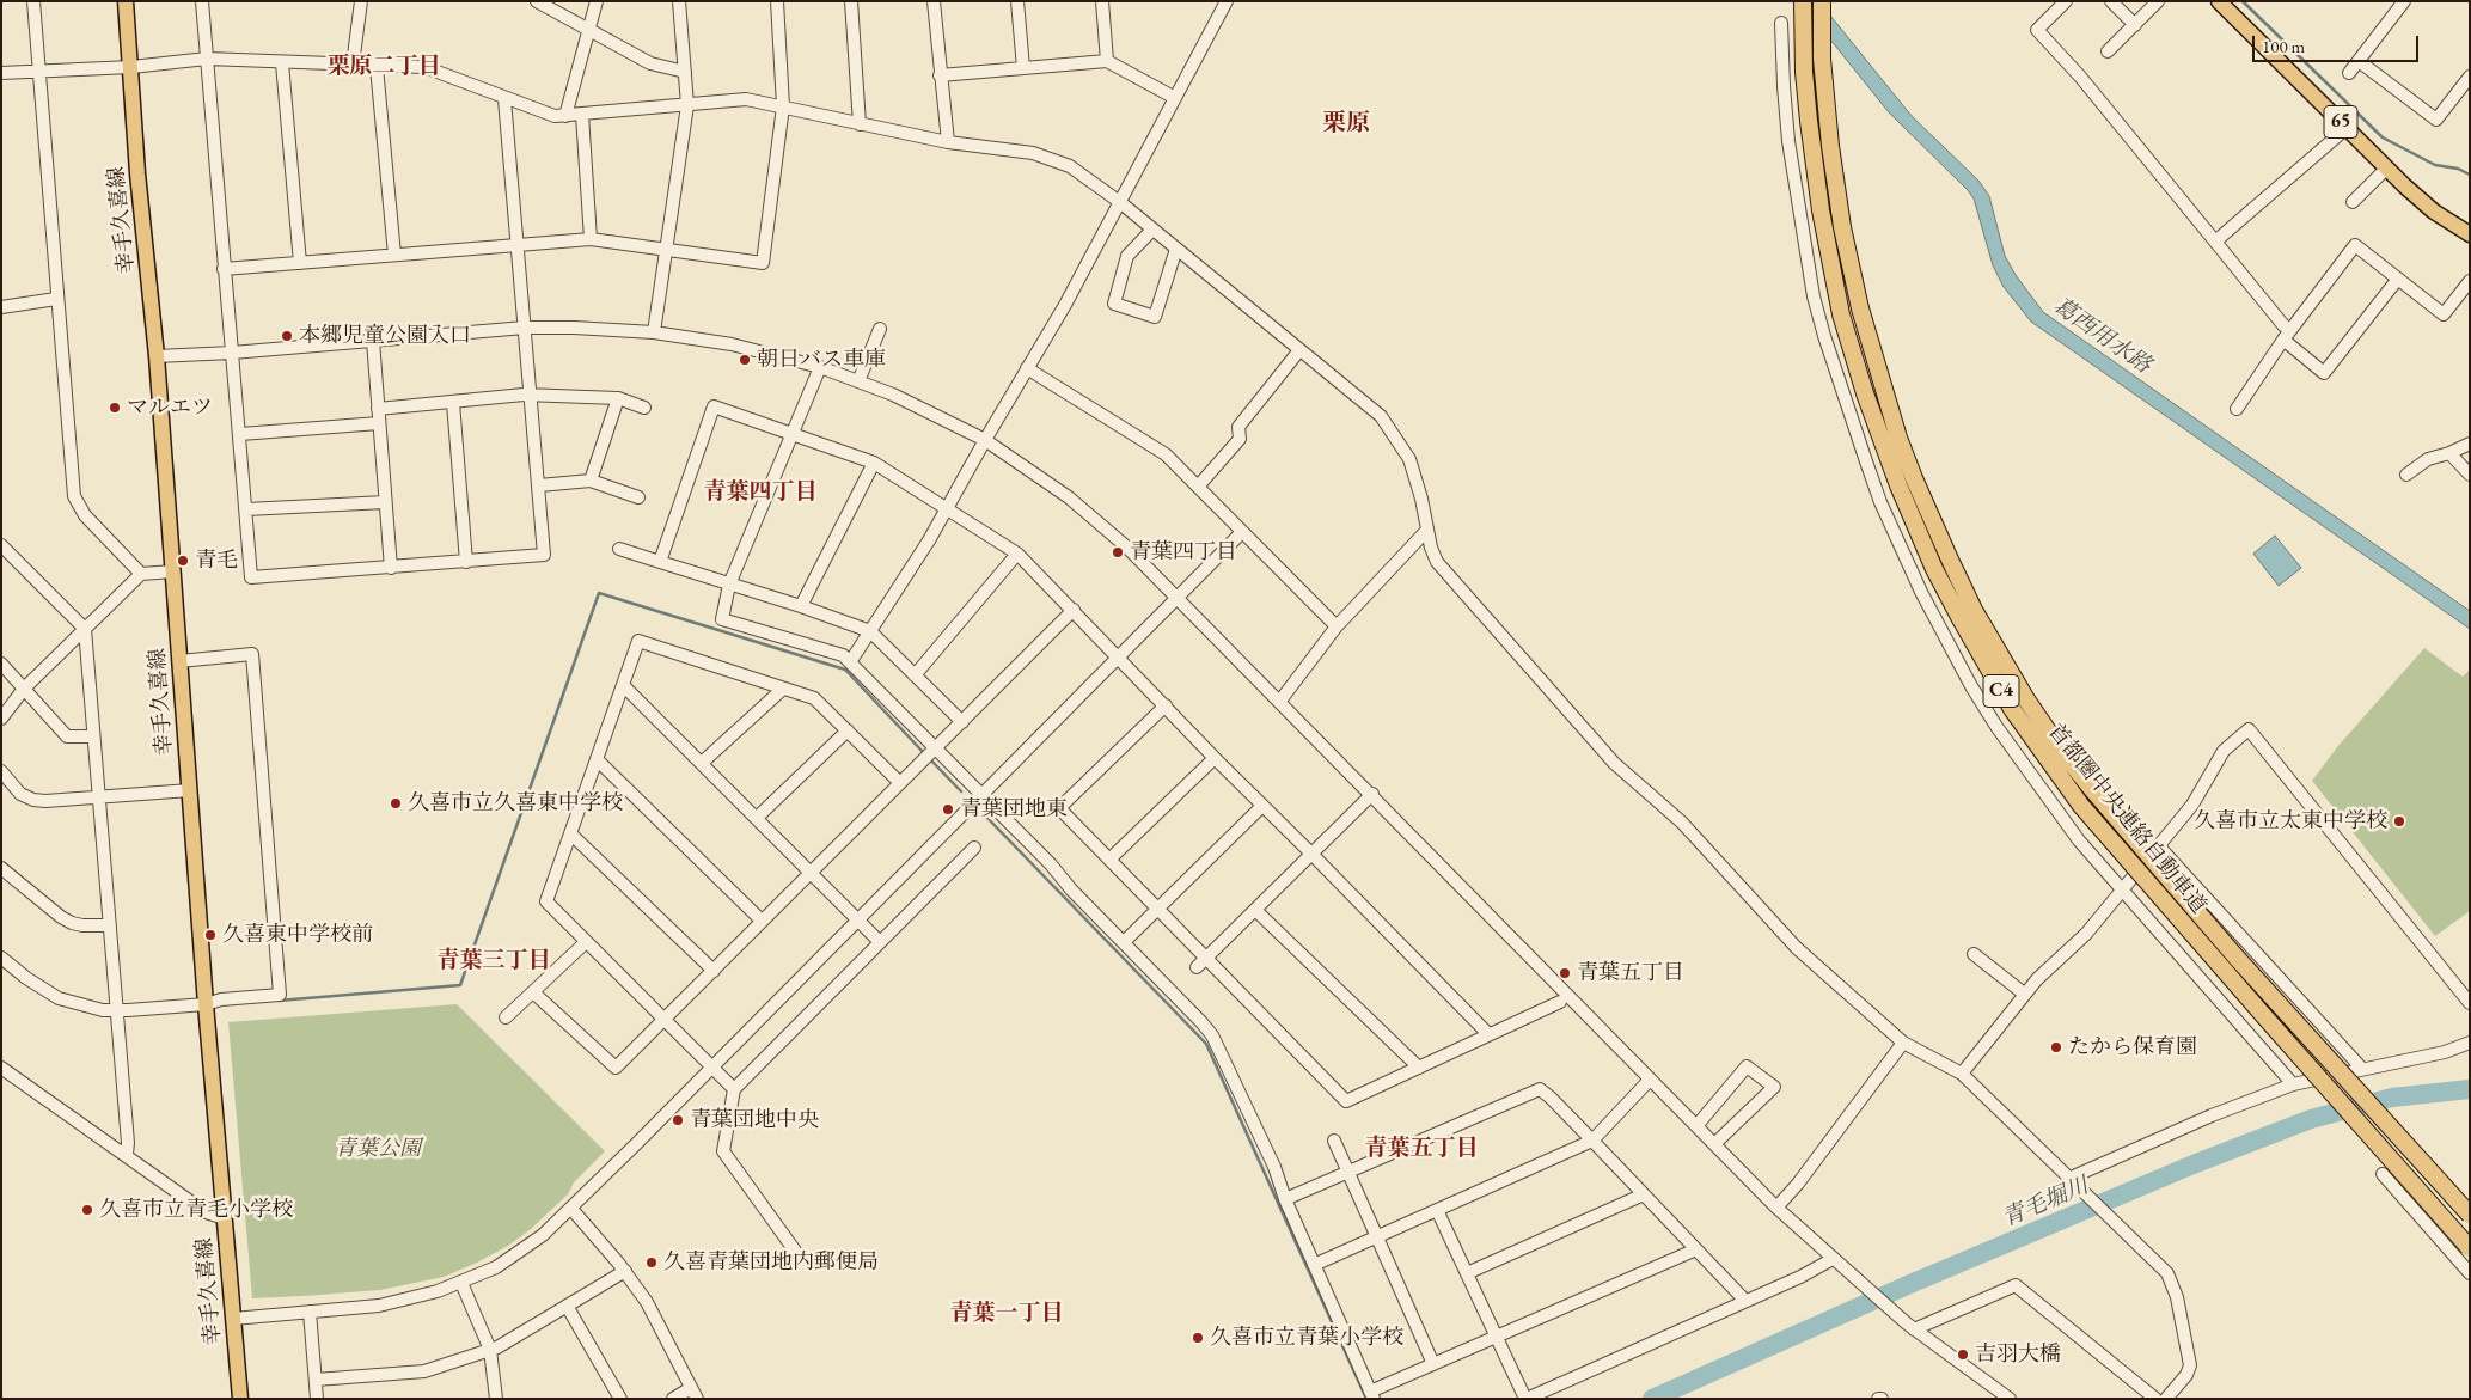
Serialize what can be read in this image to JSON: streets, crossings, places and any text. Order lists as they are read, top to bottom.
{
  "streets": {
    "highway": ["C4", "首都圏中央連絡自動車道"],
    "main road": ["65", "幸手久喜線"]
  },
  "districts": [
    "栗原二丁目",
    "栗原",
    "青葉四丁目",
    "青葉三丁目",
    "青葉五丁目",
    "青葉一丁目"
  ],
  "water": ["葛西用水路", "青毛堀川"],
  "parks": ["青葉公園"],
  "places": [
    "本郷児童公園入口",
    "朝日バス車庫",
    "マルエツ",
    "青葉四丁目",
    "青毛",
    "久喜市立久喜東中学校",
    "青葉団地東",
    "久喜市立太東中学校",
    "久喜東中学校前",
    "青葉五丁目",
    "たから保育園",
    "青葉団地中央",
    "久喜市立青毛小学校",
    "久喜青葉団地内郵便局",
    "久喜市立青葉小学校",
    "吉羽大橋"
  ],
  "scale_bar": "100 m"
}
